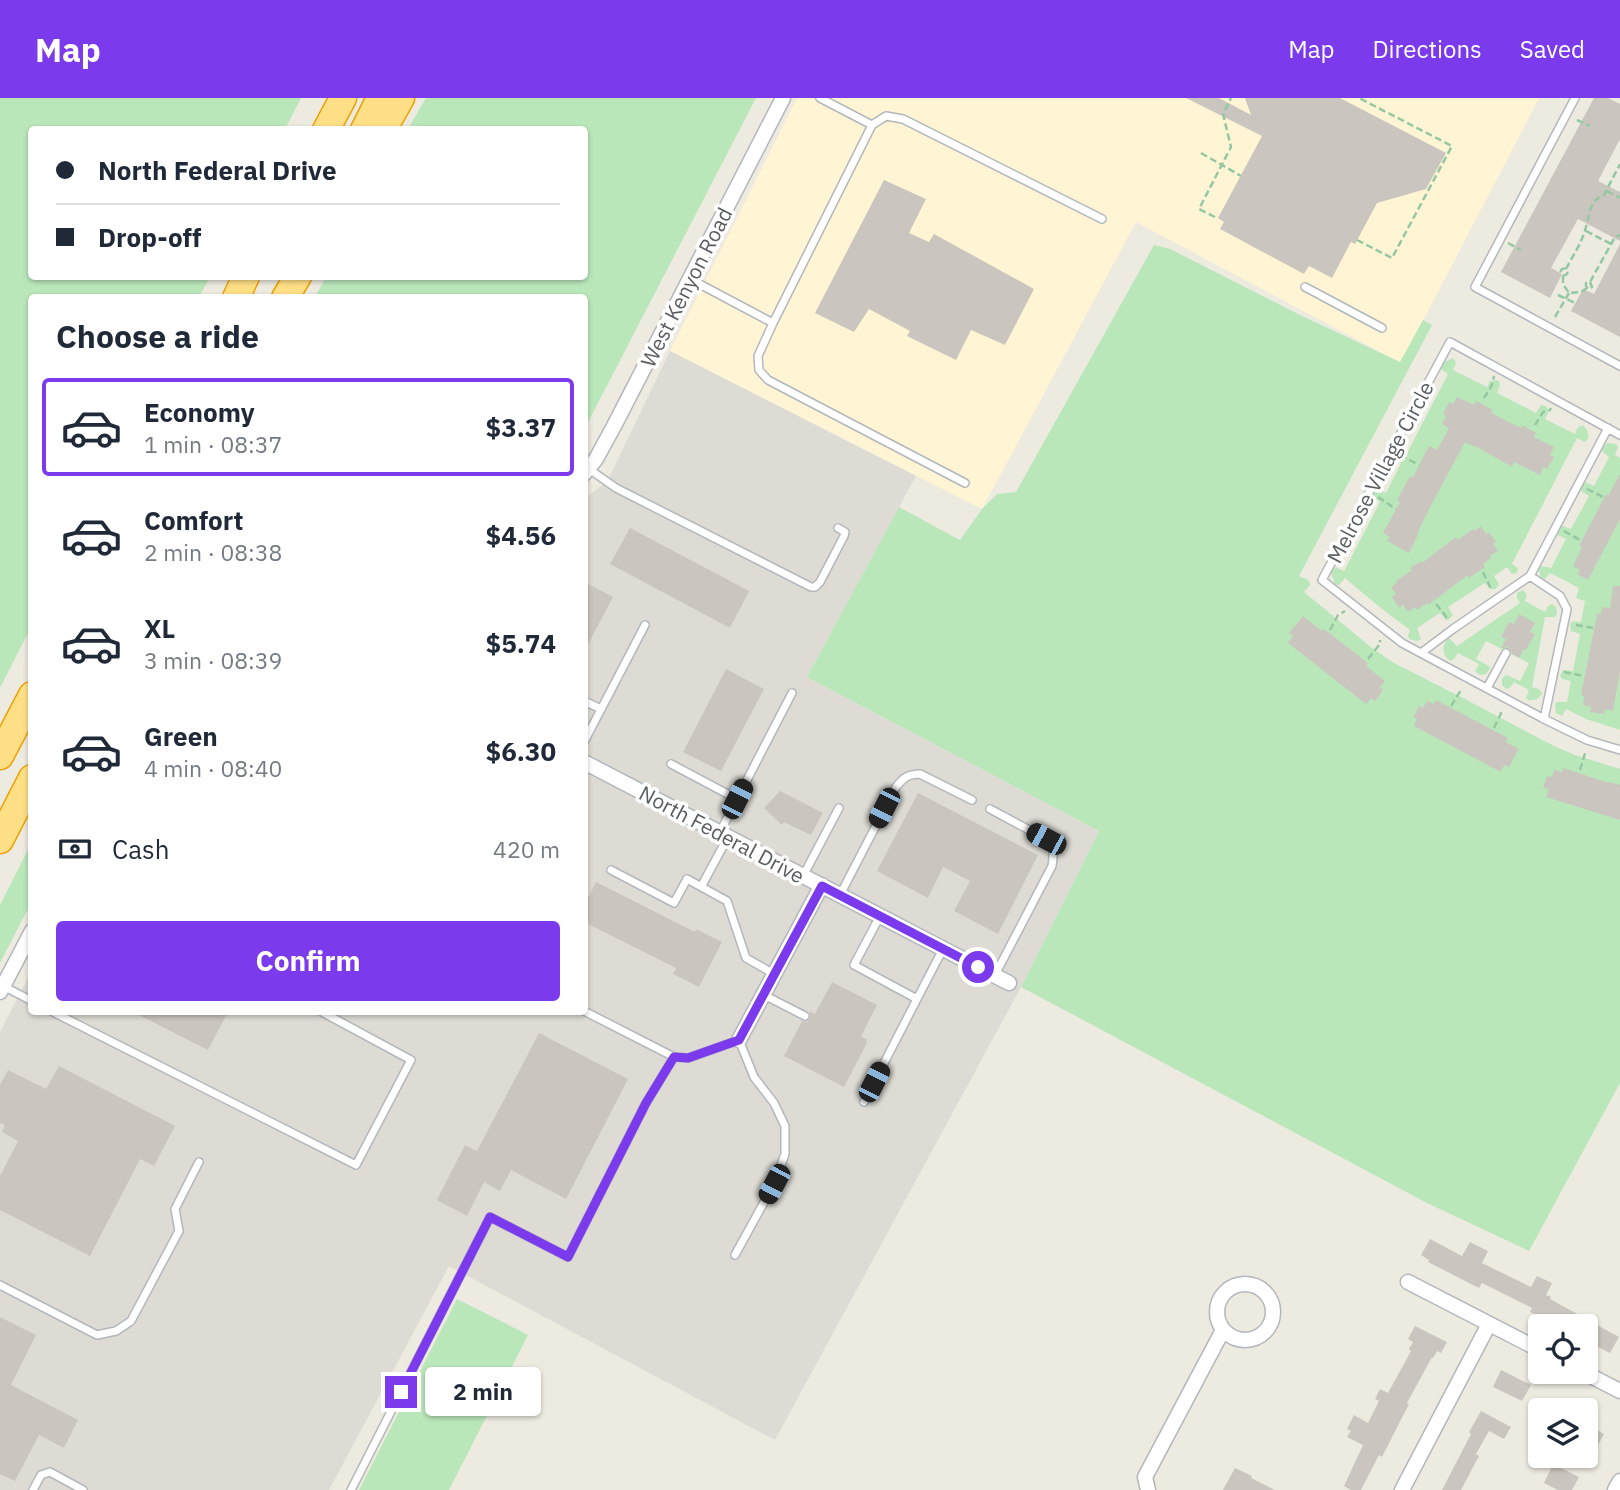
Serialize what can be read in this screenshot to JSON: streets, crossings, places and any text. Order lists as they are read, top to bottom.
{
  "streets": {
    "street": ["West Kenyon Road", "North Federal Drive"],
    "lane": ["Melrose Village Circle"]
  },
  "page": {
    "header": "Map",
    "nav": ["Map", "Directions", "Saved"],
    "banner": ["North Federal Drive", "Drop-off"],
    "heading": "Choose a ride",
    "list": [
      {
        "name": "Economy",
        "note": "1 min · 08:37",
        "value": "$3.37"
      },
      {
        "name": "Comfort",
        "note": "2 min · 08:38",
        "value": "$4.56"
      },
      {
        "name": "XL",
        "note": "3 min · 08:39",
        "value": "$5.74"
      },
      {
        "name": "Green",
        "note": "4 min · 08:40",
        "value": "$6.30"
      }
    ],
    "pay": ["Cash", "420 m"],
    "buttons": "Confirm",
    "bubble": "2 min"
  }
}
